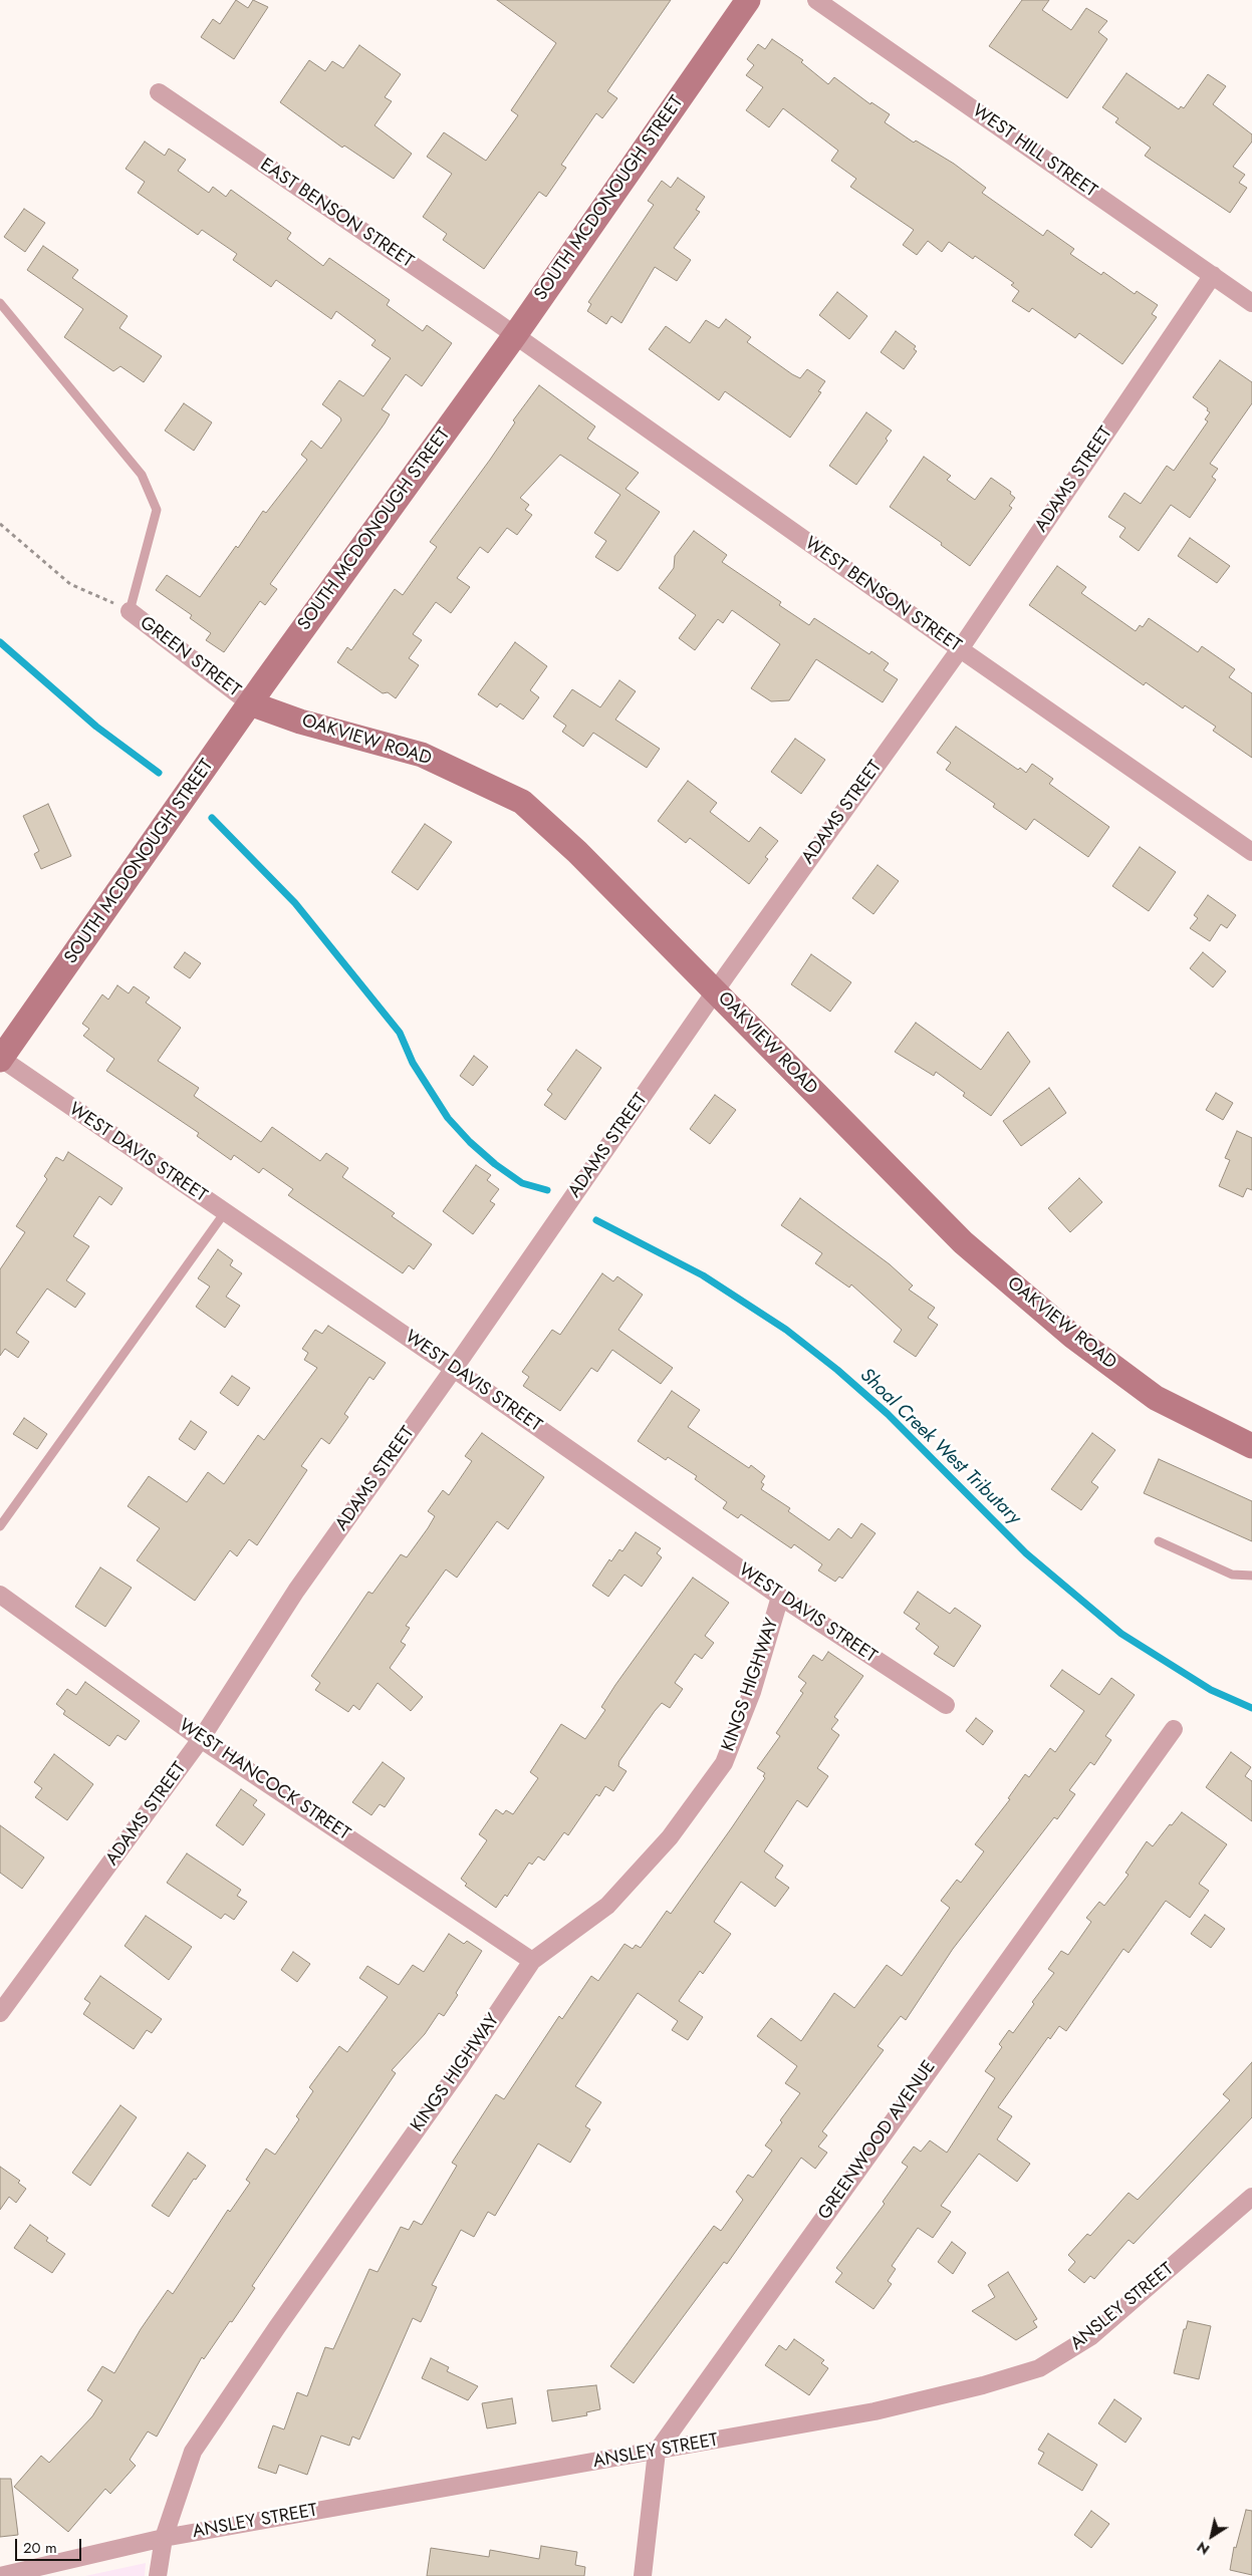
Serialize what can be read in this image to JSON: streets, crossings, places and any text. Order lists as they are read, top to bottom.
{
  "streets": {
    "street": [
      "WEST HILL STREET",
      "SOUTH MCDONOUGH STREET",
      "EAST BENSON STREET",
      "ADAMS STREET",
      "WEST BENSON STREET",
      "GREEN STREET",
      "OAKVIEW ROAD",
      "WEST DAVIS STREET",
      "KINGS HIGHWAY",
      "WEST HANCOCK STREET",
      "GREENWOOD AVENUE",
      "ANSLEY STREET"
    ]
  },
  "crossings": [
    ["WEST HILL STREET", "ADAMS STREET"],
    ["SOUTH MCDONOUGH STREET", "EAST BENSON STREET"],
    ["SOUTH MCDONOUGH STREET", "WEST BENSON STREET"],
    ["SOUTH MCDONOUGH STREET", "GREEN STREET"],
    ["SOUTH MCDONOUGH STREET", "OAKVIEW ROAD"],
    ["SOUTH MCDONOUGH STREET", "WEST DAVIS STREET"],
    ["EAST BENSON STREET", "WEST BENSON STREET"],
    ["ADAMS STREET", "WEST BENSON STREET"],
    ["ADAMS STREET", "OAKVIEW ROAD"],
    ["ADAMS STREET", "WEST DAVIS STREET"],
    ["ADAMS STREET", "WEST HANCOCK STREET"],
    ["GREEN STREET", "OAKVIEW ROAD"],
    ["WEST DAVIS STREET", "KINGS HIGHWAY"],
    ["KINGS HIGHWAY", "WEST HANCOCK STREET"],
    ["KINGS HIGHWAY", "ANSLEY STREET"],
    ["GREENWOOD AVENUE", "ANSLEY STREET"]
  ],
  "water": ["Shoal Creek West Tributary"],
  "scale_bar": "20 m",
  "north": "bottom left"
}
